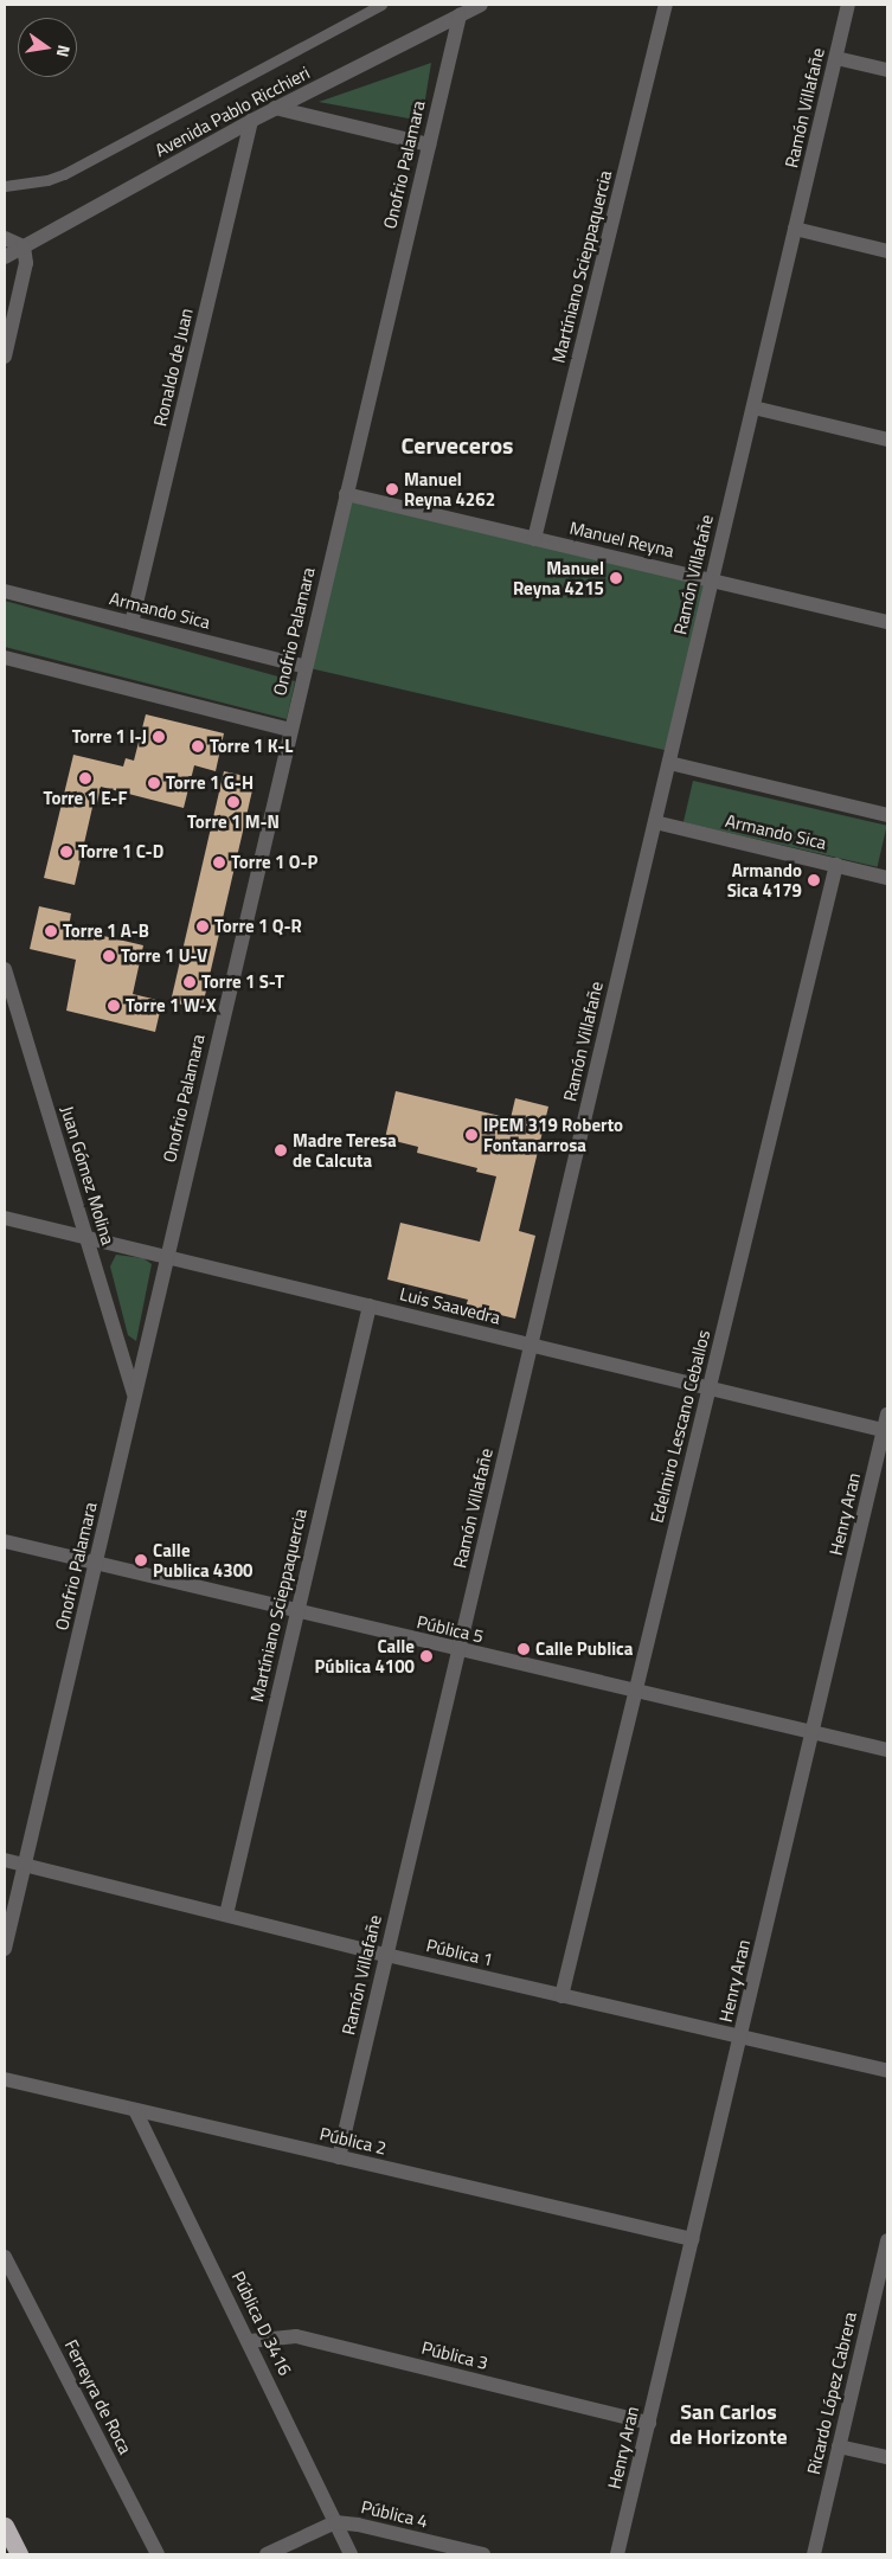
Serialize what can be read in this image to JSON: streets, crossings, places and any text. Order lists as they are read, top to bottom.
{
  "streets": {
    "street": [
      "Ramón Villafañe",
      "Avenida Pablo Ricchieri",
      "Onofrio Palamara",
      "Martíniano Scieppaquercia",
      "Ronaldo de Juan",
      "Manuel Reyna",
      "Armando Sica",
      "Juan Gómez Molina",
      "Luis Saavedra",
      "Edelmiro Lescano Ceballos",
      "Henry Aran",
      "Pública 5",
      "Pública 1",
      "Pública 2",
      "Pública D 3416",
      "Pública 3",
      "Ricardo López Cabrera",
      "Ferreyra de Roca",
      "Pública 4"
    ]
  },
  "crossings": [
    ["Ramón Villafañe", "Manuel Reyna"],
    ["Ramón Villafañe", "Armando Sica"],
    ["Ramón Villafañe", "Luis Saavedra"],
    ["Ramón Villafañe", "Pública 5"],
    ["Ramón Villafañe", "Pública 1"],
    ["Ramón Villafañe", "Pública 2"],
    ["Avenida Pablo Ricchieri", "Onofrio Palamara"],
    ["Avenida Pablo Ricchieri", "Ronaldo de Juan"],
    ["Onofrio Palamara", "Manuel Reyna"],
    ["Onofrio Palamara", "Armando Sica"],
    ["Onofrio Palamara", "Juan Gómez Molina"],
    ["Onofrio Palamara", "Luis Saavedra"],
    ["Onofrio Palamara", "Pública 5"],
    ["Onofrio Palamara", "Pública 1"],
    ["Martíniano Scieppaquercia", "Manuel Reyna"],
    ["Martíniano Scieppaquercia", "Luis Saavedra"],
    ["Martíniano Scieppaquercia", "Pública 5"],
    ["Martíniano Scieppaquercia", "Pública 1"],
    ["Ronaldo de Juan", "Armando Sica"],
    ["Armando Sica", "Edelmiro Lescano Ceballos"],
    ["Juan Gómez Molina", "Luis Saavedra"],
    ["Luis Saavedra", "Edelmiro Lescano Ceballos"],
    ["Luis Saavedra", "Henry Aran"],
    ["Edelmiro Lescano Ceballos", "Pública 5"],
    ["Edelmiro Lescano Ceballos", "Pública 1"],
    ["Henry Aran", "Pública 5"],
    ["Henry Aran", "Pública 1"],
    ["Henry Aran", "Pública 2"],
    ["Henry Aran", "Pública 3"],
    ["Pública 2", "Pública D 3416"],
    ["Pública D 3416", "Pública 3"],
    ["Pública D 3416", "Pública 4"]
  ],
  "districts": ["Cerveceros", "San Carlos de Horizonte"],
  "places": [
    "Manuel Reyna 4262",
    "Manuel Reyna 4215",
    "Torre 1 I-J",
    "Torre 1 K-L",
    "Torre 1 E-F",
    "Torre 1 G-H",
    "Torre 1 M-N",
    "Torre 1 C-D",
    "Torre 1 O-P",
    "Armando Sica 4179",
    "Torre 1 Q-R",
    "Torre 1 A-B",
    "Torre 1 U-V",
    "Torre 1 S-T",
    "Torre 1 W-X",
    "IPEM 319 Roberto Fontanarrosa",
    "Madre Teresa de Calcuta",
    "Calle Publica 4300",
    "Calle Publica",
    "Calle Pública 4100"
  ],
  "north": "right"
}
